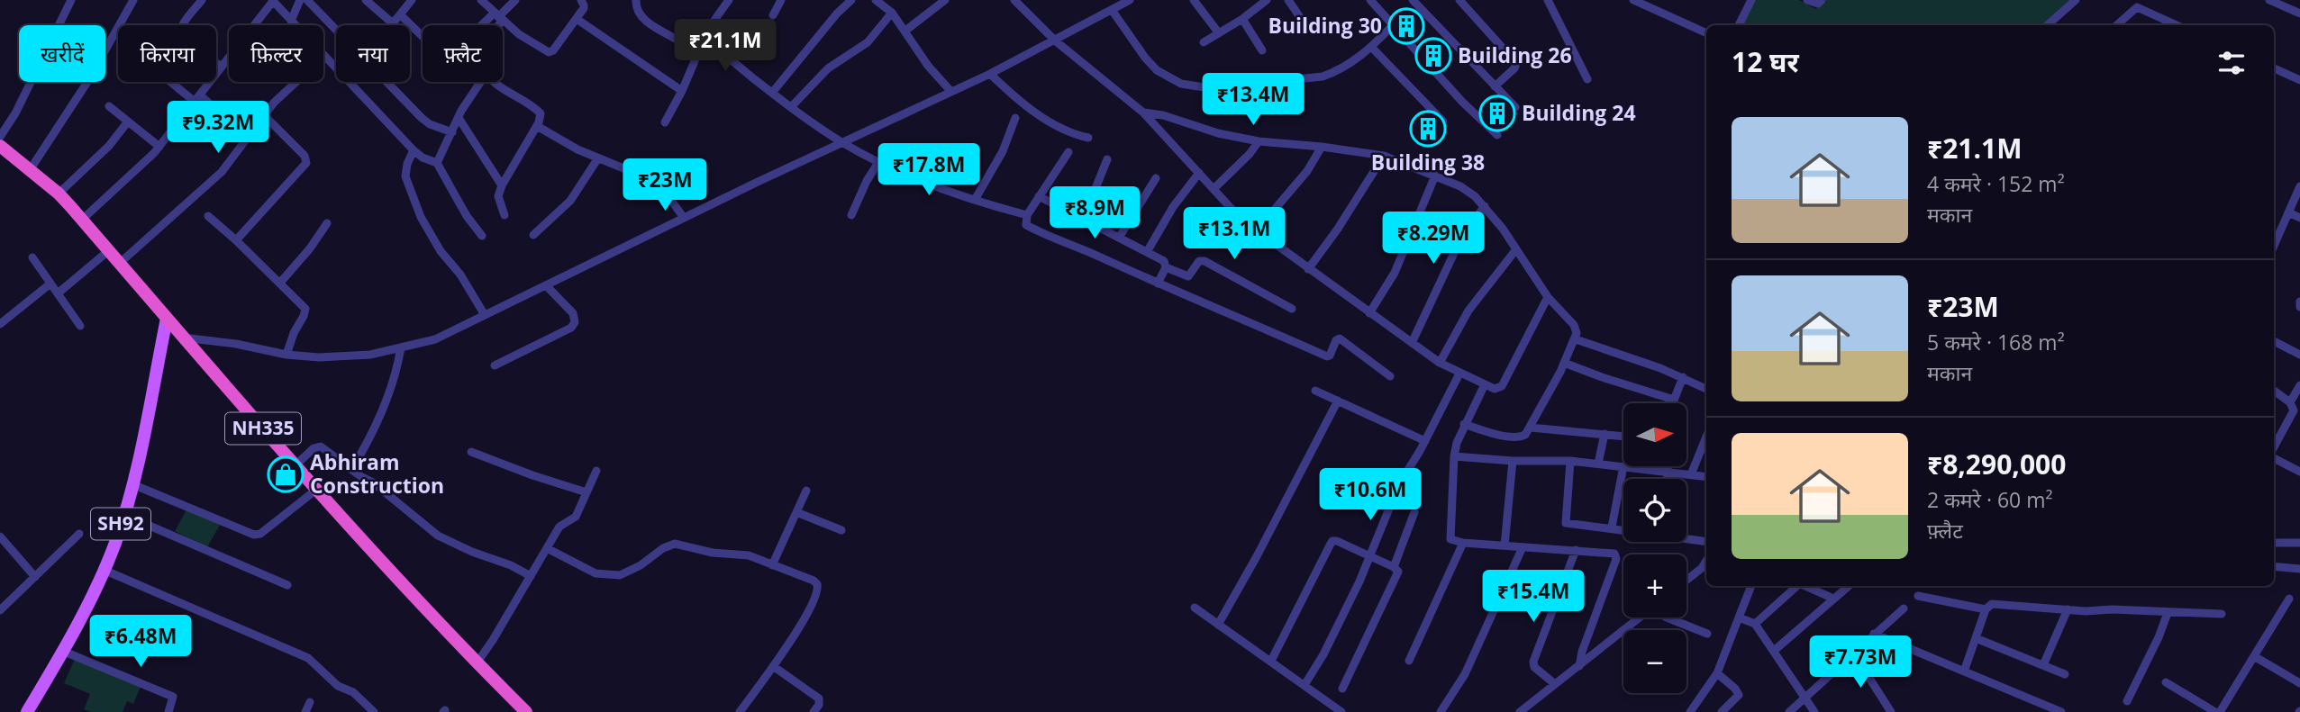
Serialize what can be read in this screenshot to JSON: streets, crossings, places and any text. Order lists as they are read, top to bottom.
{
  "streets": {
    "highway": ["NH335"],
    "main road": ["SH92"]
  },
  "crossings": [
    ["NH335", "SH92"]
  ],
  "places": {
    "building": [
      "Building 30",
      "Building 26",
      "Building 24",
      "Building 38"
    ],
    "shop": ["Abhiram Construction"]
  },
  "north": "right",
  "page": {
    "price": [
      "₹21.1M",
      "₹13.4M",
      "₹9.32M",
      "₹17.8M",
      "₹23M",
      "₹8.9M",
      "₹13.1M",
      "₹8.29M",
      "₹10.6M",
      "₹15.4M",
      "₹6.48M",
      "₹7.73M"
    ],
    "chip": [
      "खरीदें",
      "किराया",
      "फ़िल्टर",
      "नया",
      "फ़्लैट"
    ],
    "heading": "12 घर",
    "list": [
      {
        "name": "₹21.1M",
        "note": "4 कमरे · 152 m² · मकान"
      },
      {
        "name": "₹23M",
        "note": "5 कमरे · 168 m² · मकान"
      },
      {
        "name": "₹8,290,000",
        "note": "2 कमरे · 60 m² · फ़्लैट"
      }
    ],
    "map_buttons": ["+", "−"]
  }
}
